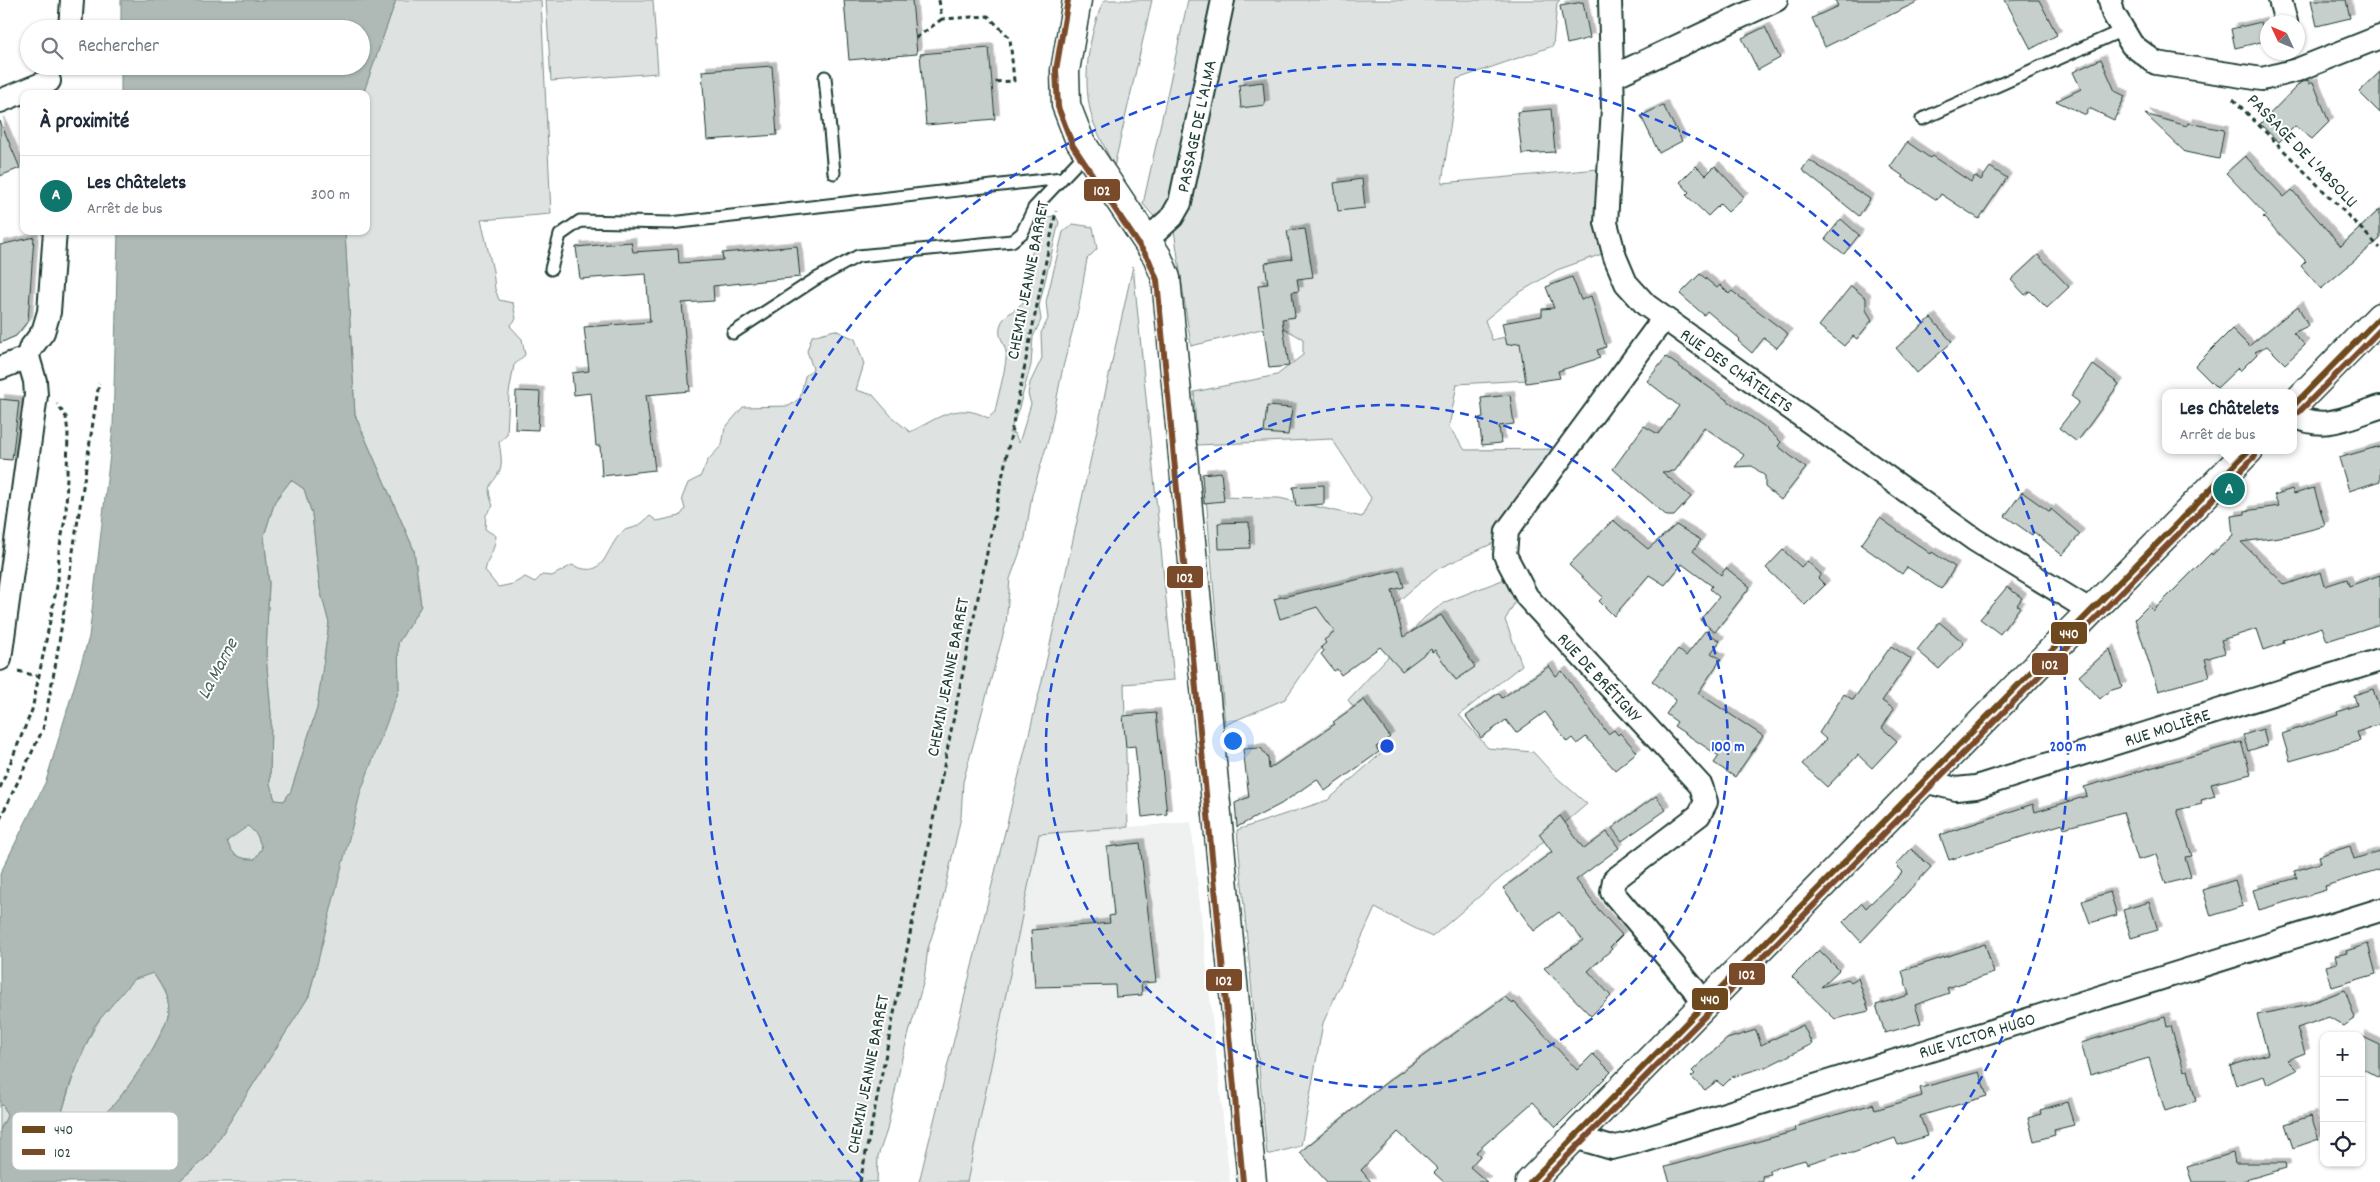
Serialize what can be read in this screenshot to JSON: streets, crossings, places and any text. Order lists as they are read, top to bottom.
{
  "streets": {
    "street": [
      "PASSAGE DE L'ALMA",
      "RUE DES CHÂTELETS",
      "RUE DE BRÉTIGNY",
      "RUE MOLIÈRE",
      "RUE VICTOR HUGO"
    ],
    "path": ["PASSAGE DE L'ABSOLU", "CHEMIN JEANNE BARRET"]
  },
  "crossings": [
    ["RUE DES CHÂTELETS", "RUE DE BRÉTIGNY"]
  ],
  "water": ["La Marne"],
  "lines": ["transit line 102", "transit line 440"],
  "legend": ["440", "102"],
  "north": "top left",
  "page": {
    "search": "Rechercher",
    "heading": "À proximité",
    "list": [
      {
        "mark": "A",
        "name": "Les Châtelets",
        "note": "Arrêt de bus",
        "value": "300 m"
      }
    ],
    "popup": ["Les Châtelets", "Arrêt de bus"],
    "pins": "A",
    "map_buttons": ["+", "−"]
  },
  "rings": ["100 m", "200 m"]
}
